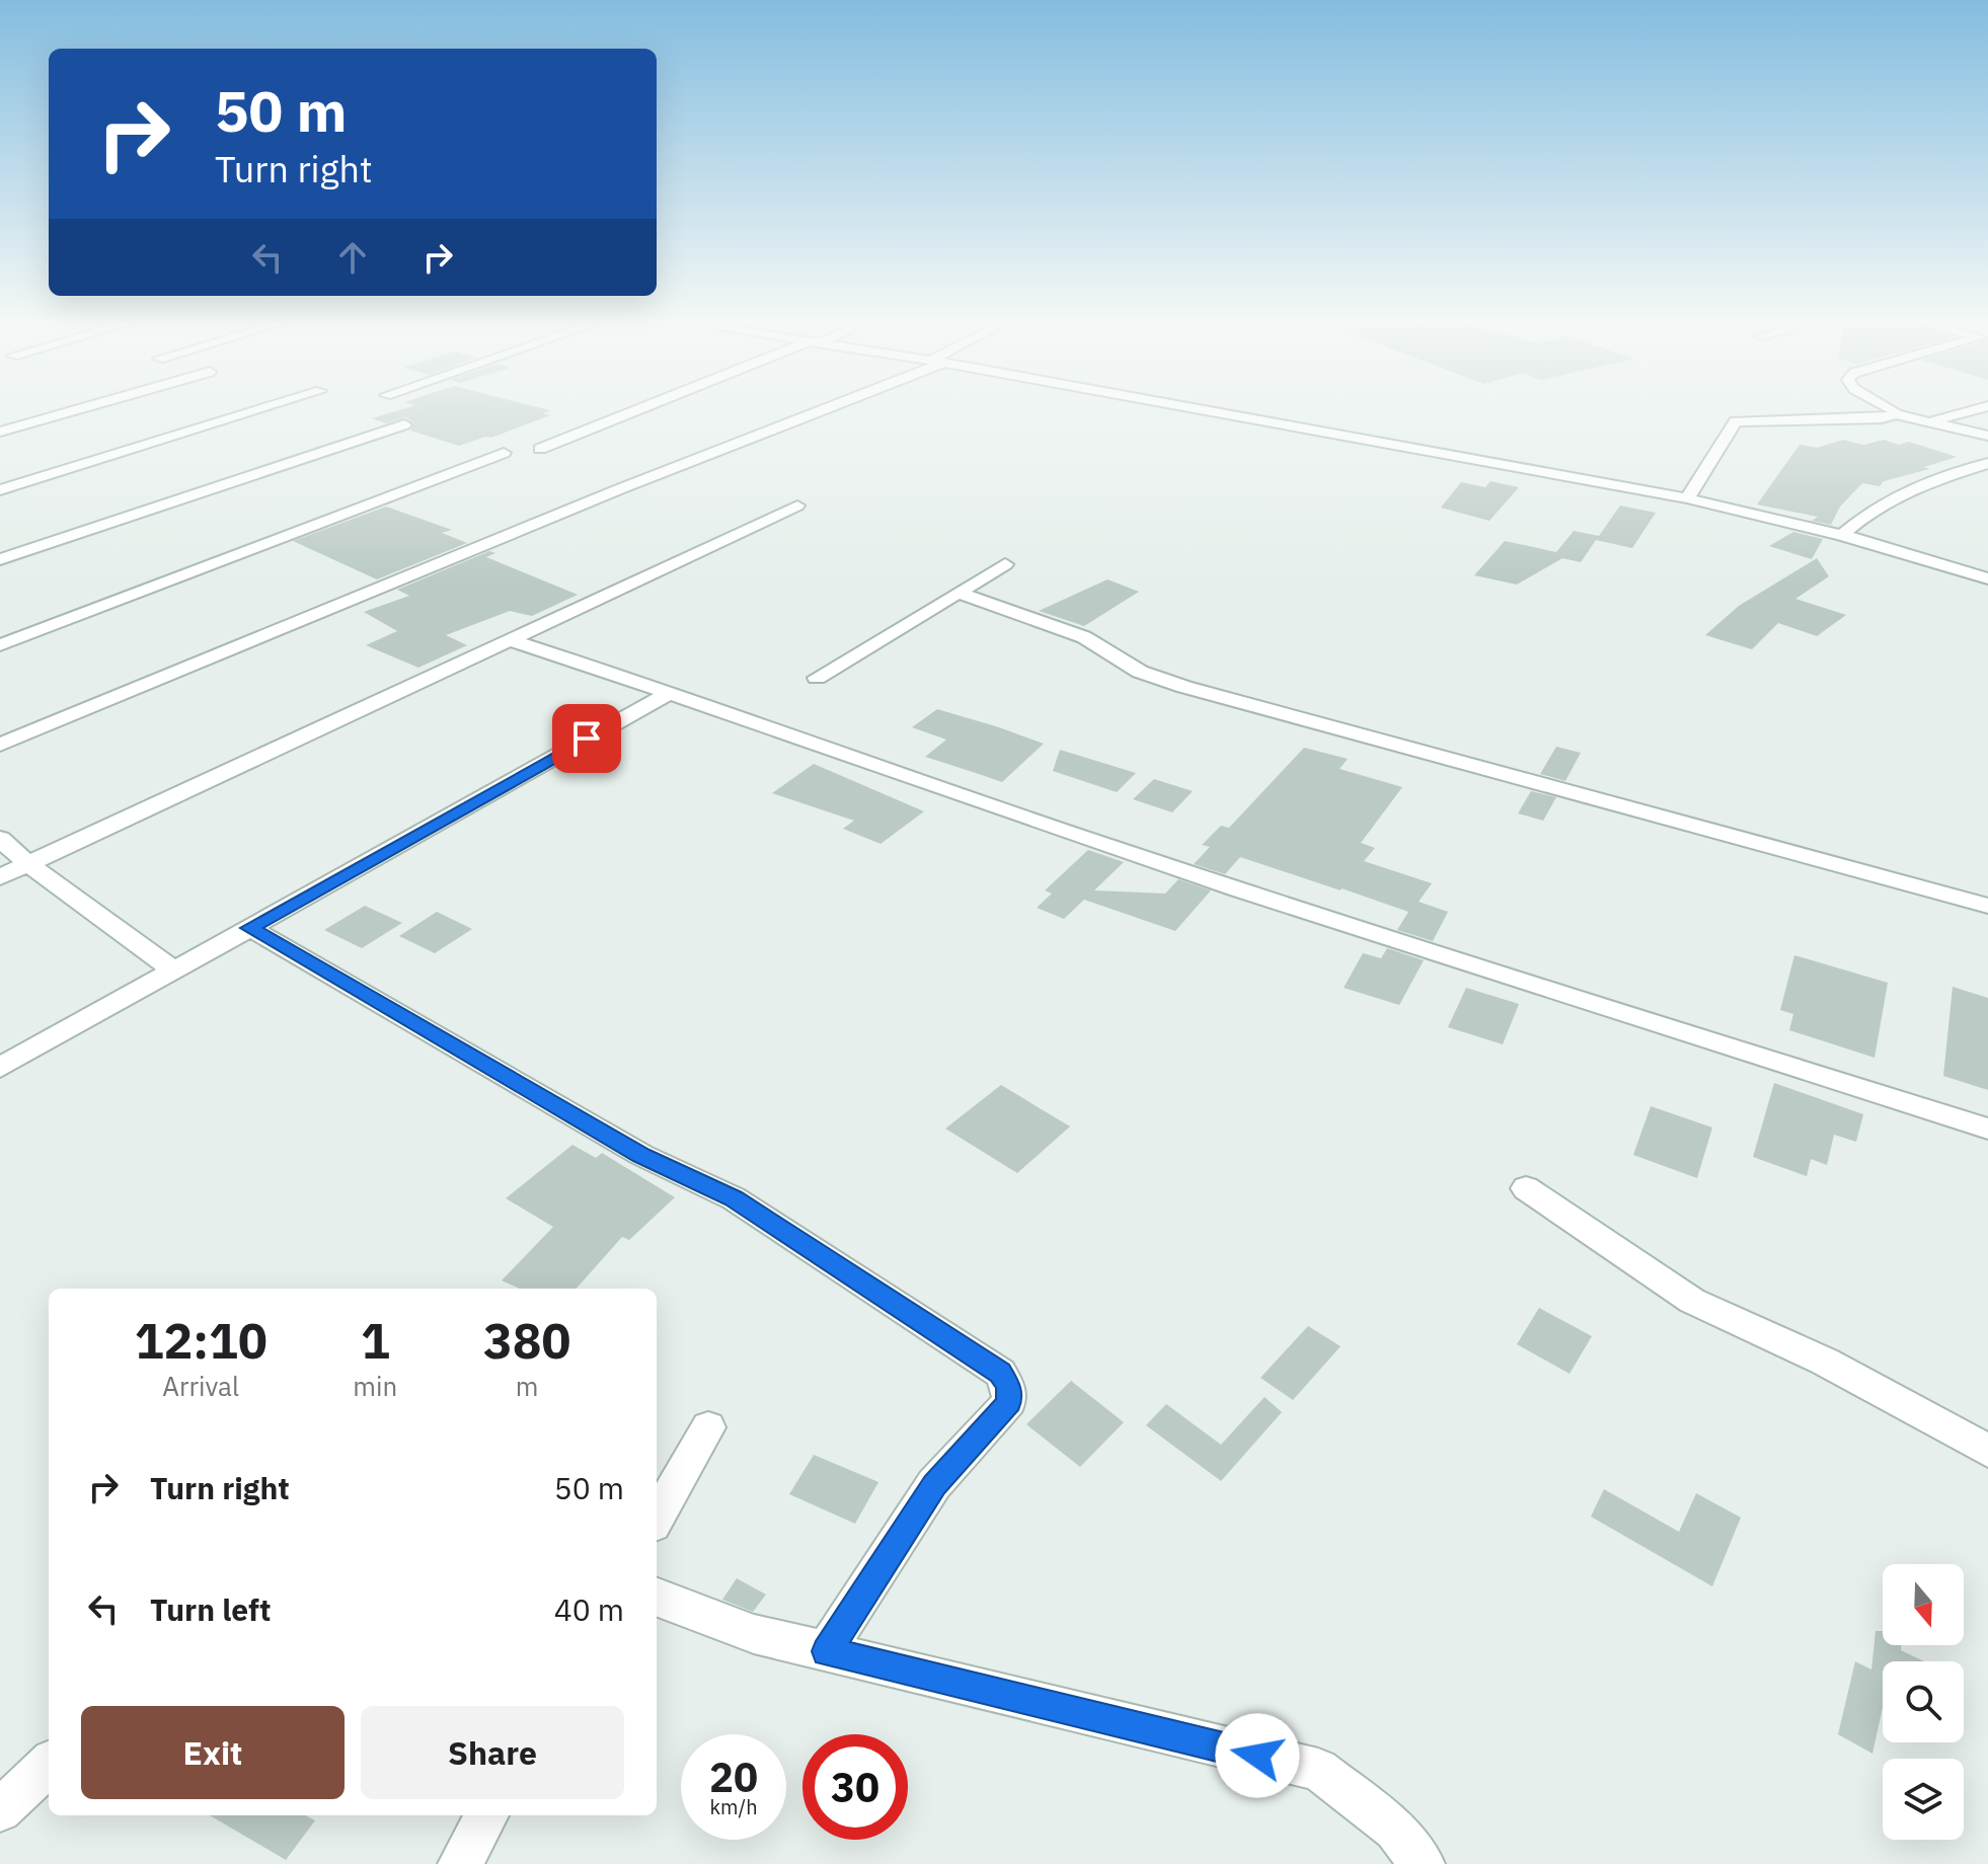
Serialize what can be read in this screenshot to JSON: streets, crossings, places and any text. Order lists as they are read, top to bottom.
{
  "north": "bottom",
  "page": {
    "turn": ["50 m", "Turn right"],
    "eta": [
      "12:10",
      "Arrival",
      "1",
      "min",
      "380",
      "m"
    ],
    "list": [
      {
        "name": "Turn right",
        "value": "50 m"
      },
      {
        "name": "Turn left",
        "value": "40 m"
      }
    ],
    "buttons": ["Exit", "Share"],
    "speed": "20 km/h",
    "limit": "30"
  }
}
